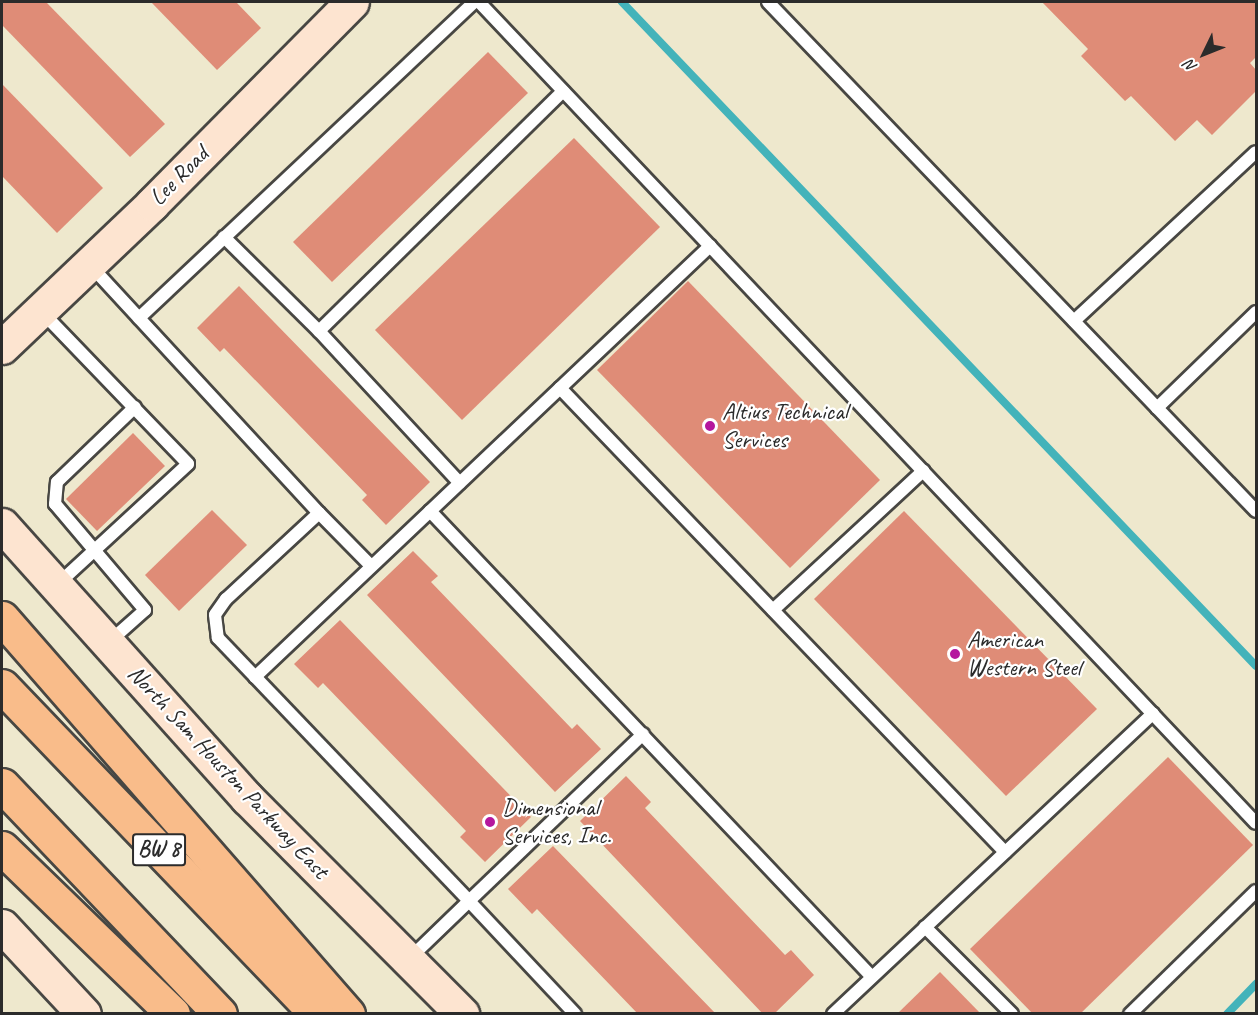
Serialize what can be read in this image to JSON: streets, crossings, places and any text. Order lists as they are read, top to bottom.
{
  "streets": {
    "highway": ["BW 8"],
    "main road": ["Lee Road", "North Sam Houston Parkway East"]
  },
  "places": ["Altius Technical Services", "American Western Steel", "Dimensional Services, Inc."],
  "north": "bottom left"
}
